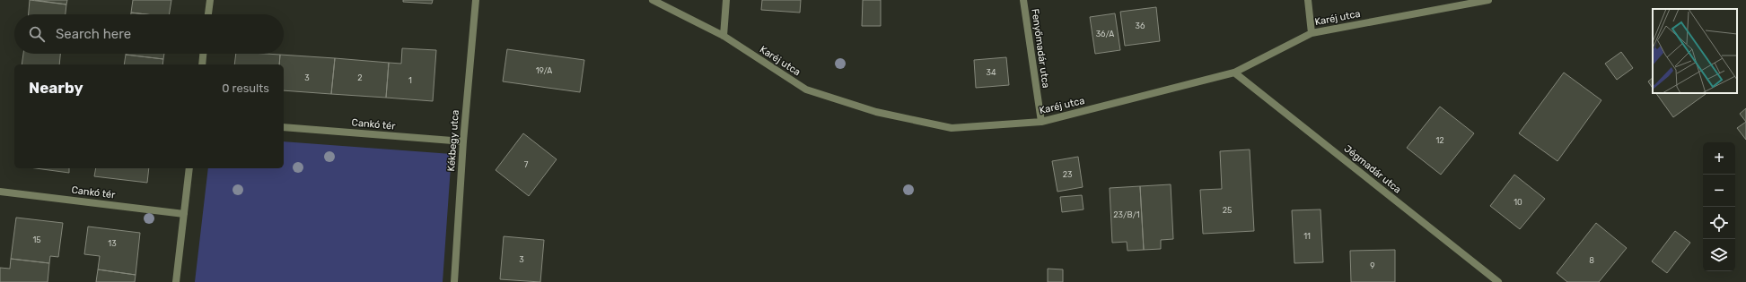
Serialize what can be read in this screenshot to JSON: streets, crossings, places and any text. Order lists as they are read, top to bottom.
{
  "streets": {
    "street": [
      "Karéj utca",
      "Fenyőmadár utca",
      "Cankó tér",
      "Kékbegy utca",
      "Jégmadár utca"
    ]
  },
  "crossings": [
    ["Karéj utca", "Fenyőmadár utca"],
    ["Karéj utca", "Jégmadár utca"],
    ["Cankó tér", "Kékbegy utca"]
  ],
  "house_numbers": [
    "36",
    "36/A",
    "19/A",
    "34",
    "3",
    "2",
    "1",
    "12",
    "7",
    "23",
    "10",
    "25",
    "23/B/1",
    "11",
    "15",
    "13",
    "3",
    "8",
    "9"
  ],
  "page": {
    "search": "Search here",
    "heading": ["Nearby", "0 results"],
    "map_buttons": ["+", "−"]
  }
}
